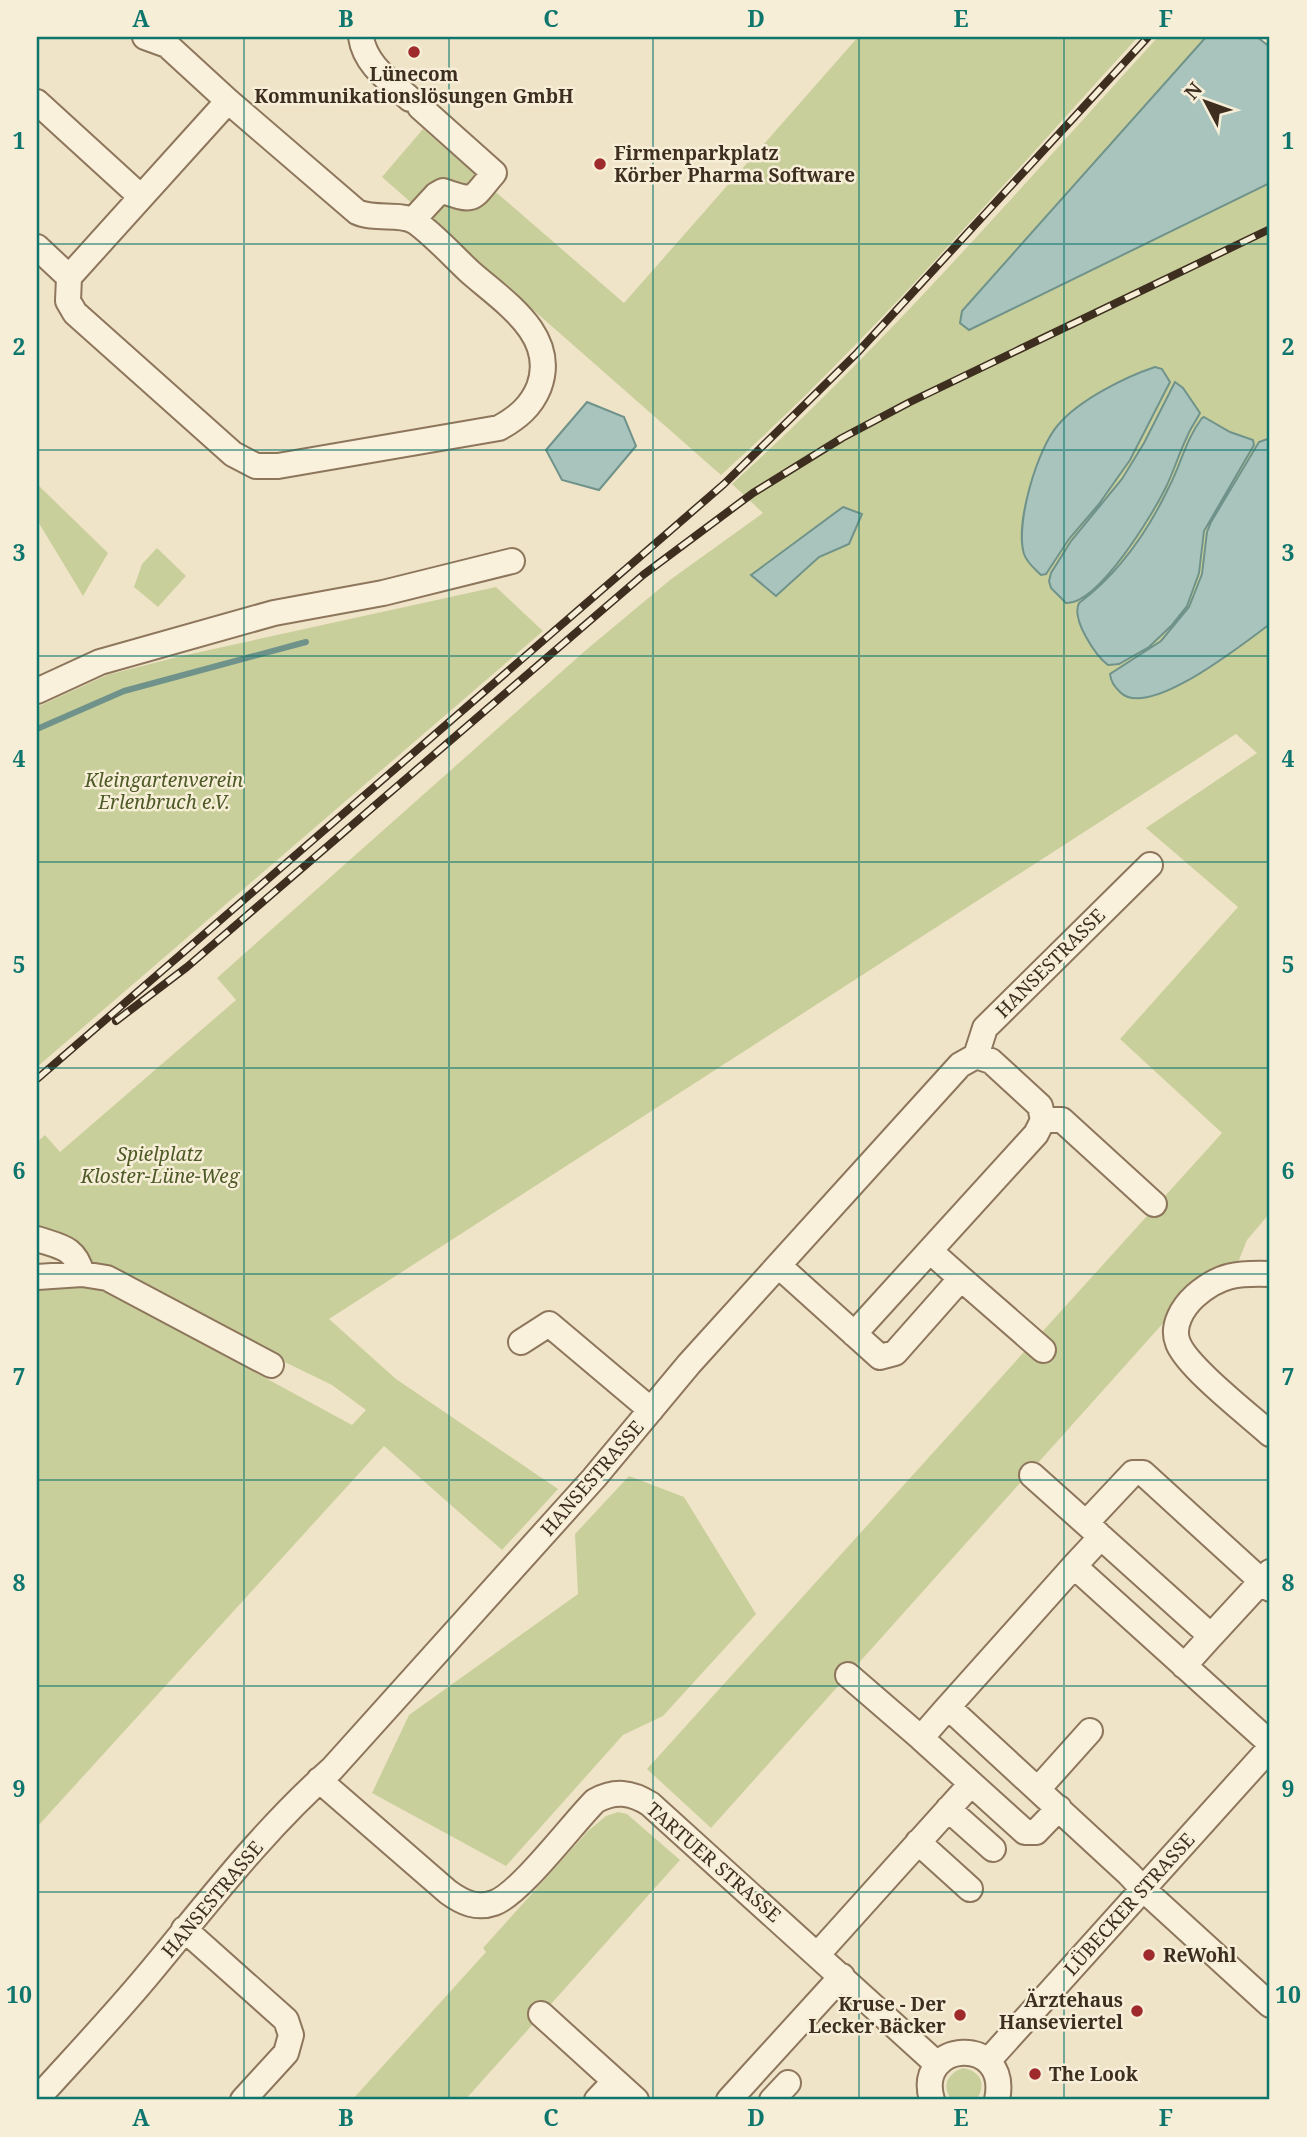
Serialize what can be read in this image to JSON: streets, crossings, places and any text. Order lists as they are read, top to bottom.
{
  "streets": {
    "street": ["HANSESTRASSE", "TARTUER STRASSE", "LÜBECKER STRASSE"]
  },
  "crossings": [
    ["HANSESTRASSE", "TARTUER STRASSE"]
  ],
  "parks": ["Kleingartenverein Erlenbruch e.V.", "Spielplatz Kloster-Lüne-Weg"],
  "places": [
    "Lünecom Kommunikationslösungen GmbH",
    "Firmenparkplatz Körber Pharma Software",
    "ReWohl",
    "Ärztehaus Hanseviertel",
    "Kruse - Der Lecker Bäcker",
    "The Look"
  ],
  "north": "top left",
  "grid": {
    "columns": [
      "A",
      "B",
      "C",
      "D",
      "E",
      "F"
    ],
    "rows": [
      "1",
      "2",
      "3",
      "4",
      "5",
      "6",
      "7",
      "8",
      "9",
      "10"
    ]
  }
}
